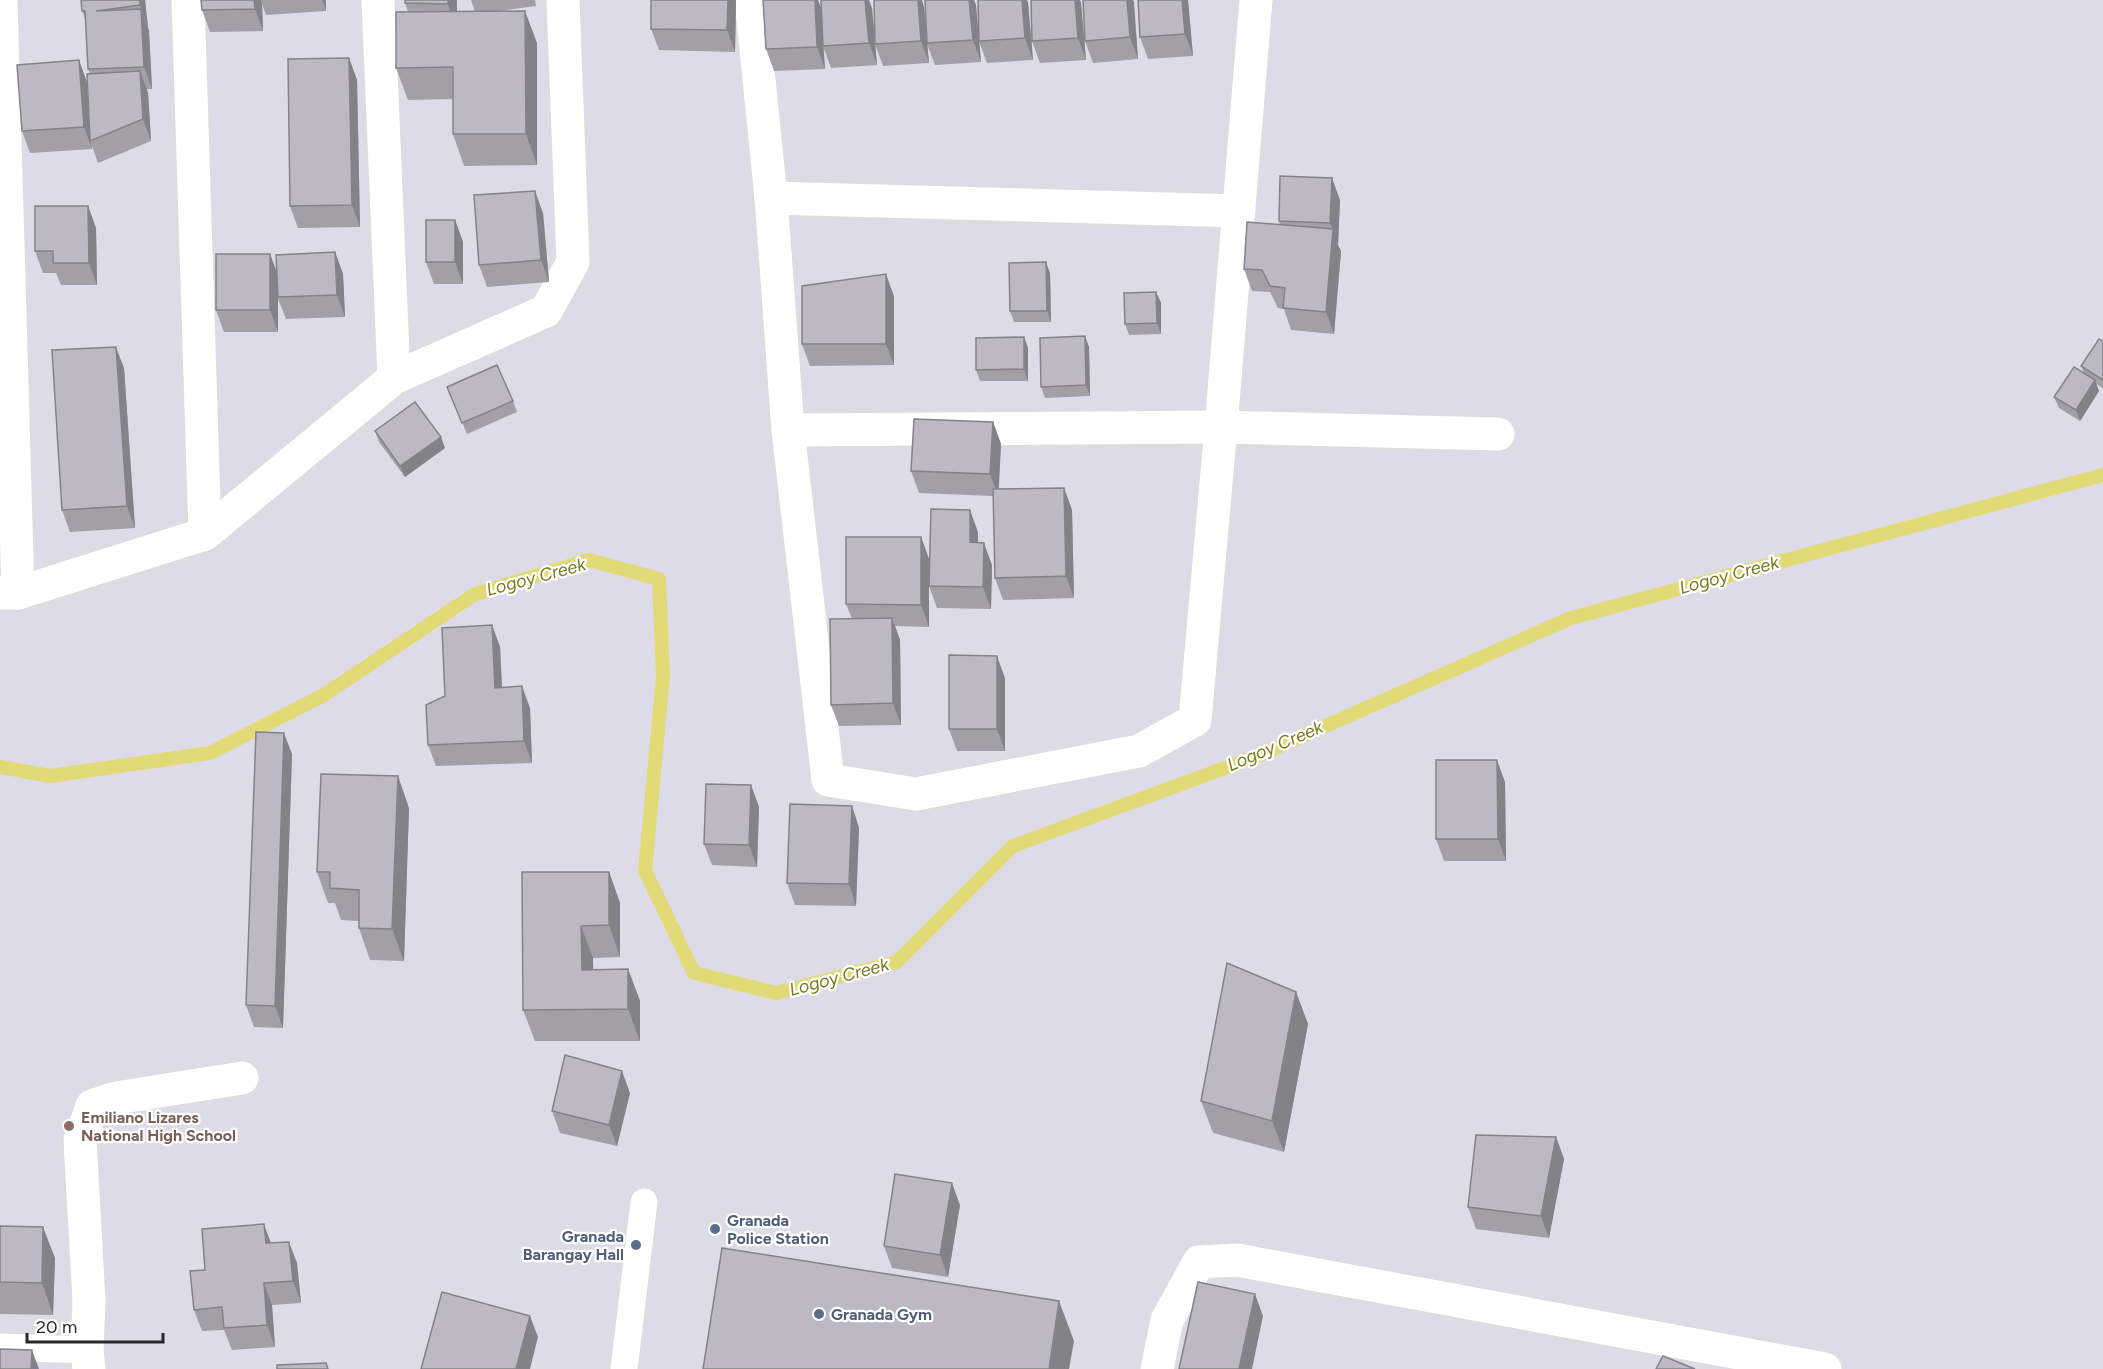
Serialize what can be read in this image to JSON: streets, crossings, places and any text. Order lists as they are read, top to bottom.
{
  "water": ["Logoy Creek"],
  "places": [
    "Emiliano Lizares National High School",
    "Granada Police Station",
    "Granada Barangay Hall",
    "Granada Gym"
  ],
  "scale_bar": "20 m"
}
